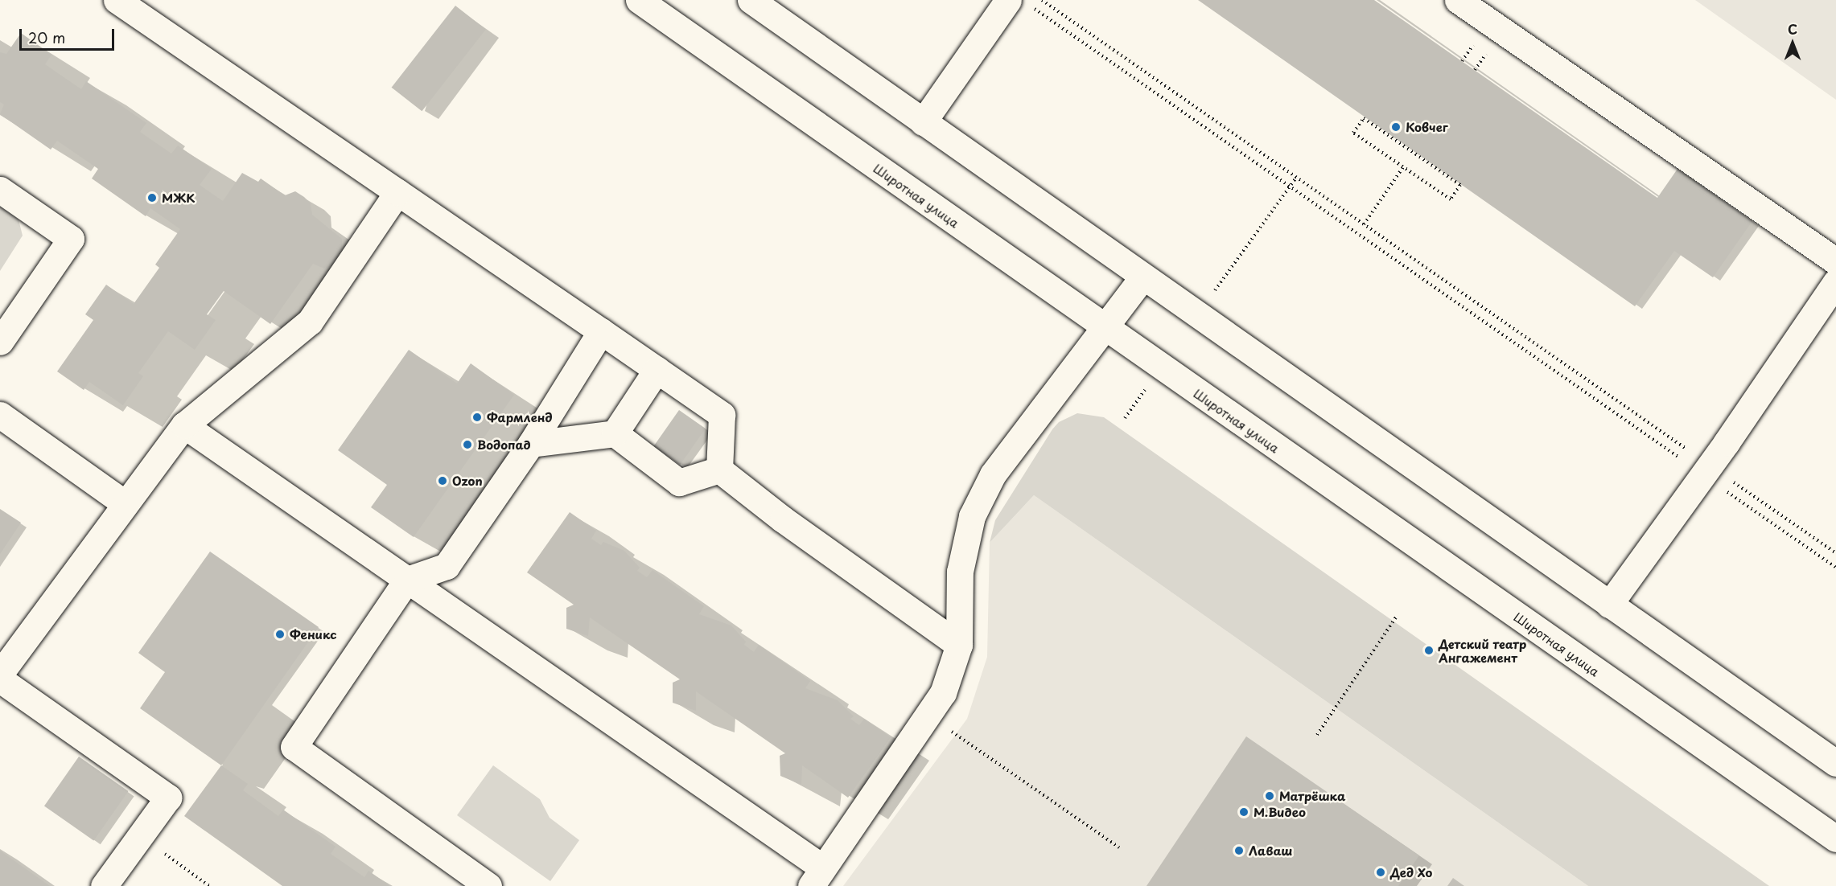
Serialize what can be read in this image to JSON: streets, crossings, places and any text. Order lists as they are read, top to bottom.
{
  "streets": {
    "main road": ["Широтная улица"]
  },
  "places": [
    "Ковчег",
    "МЖК",
    "Фармленд",
    "Водопад",
    "Ozon",
    "Феникс",
    "Детский театр Ангажемент",
    "Матрёшка",
    "М.Видео",
    "Лаваш",
    "Дед Хо"
  ],
  "scale_bar": "20 m",
  "north": "top"
}
